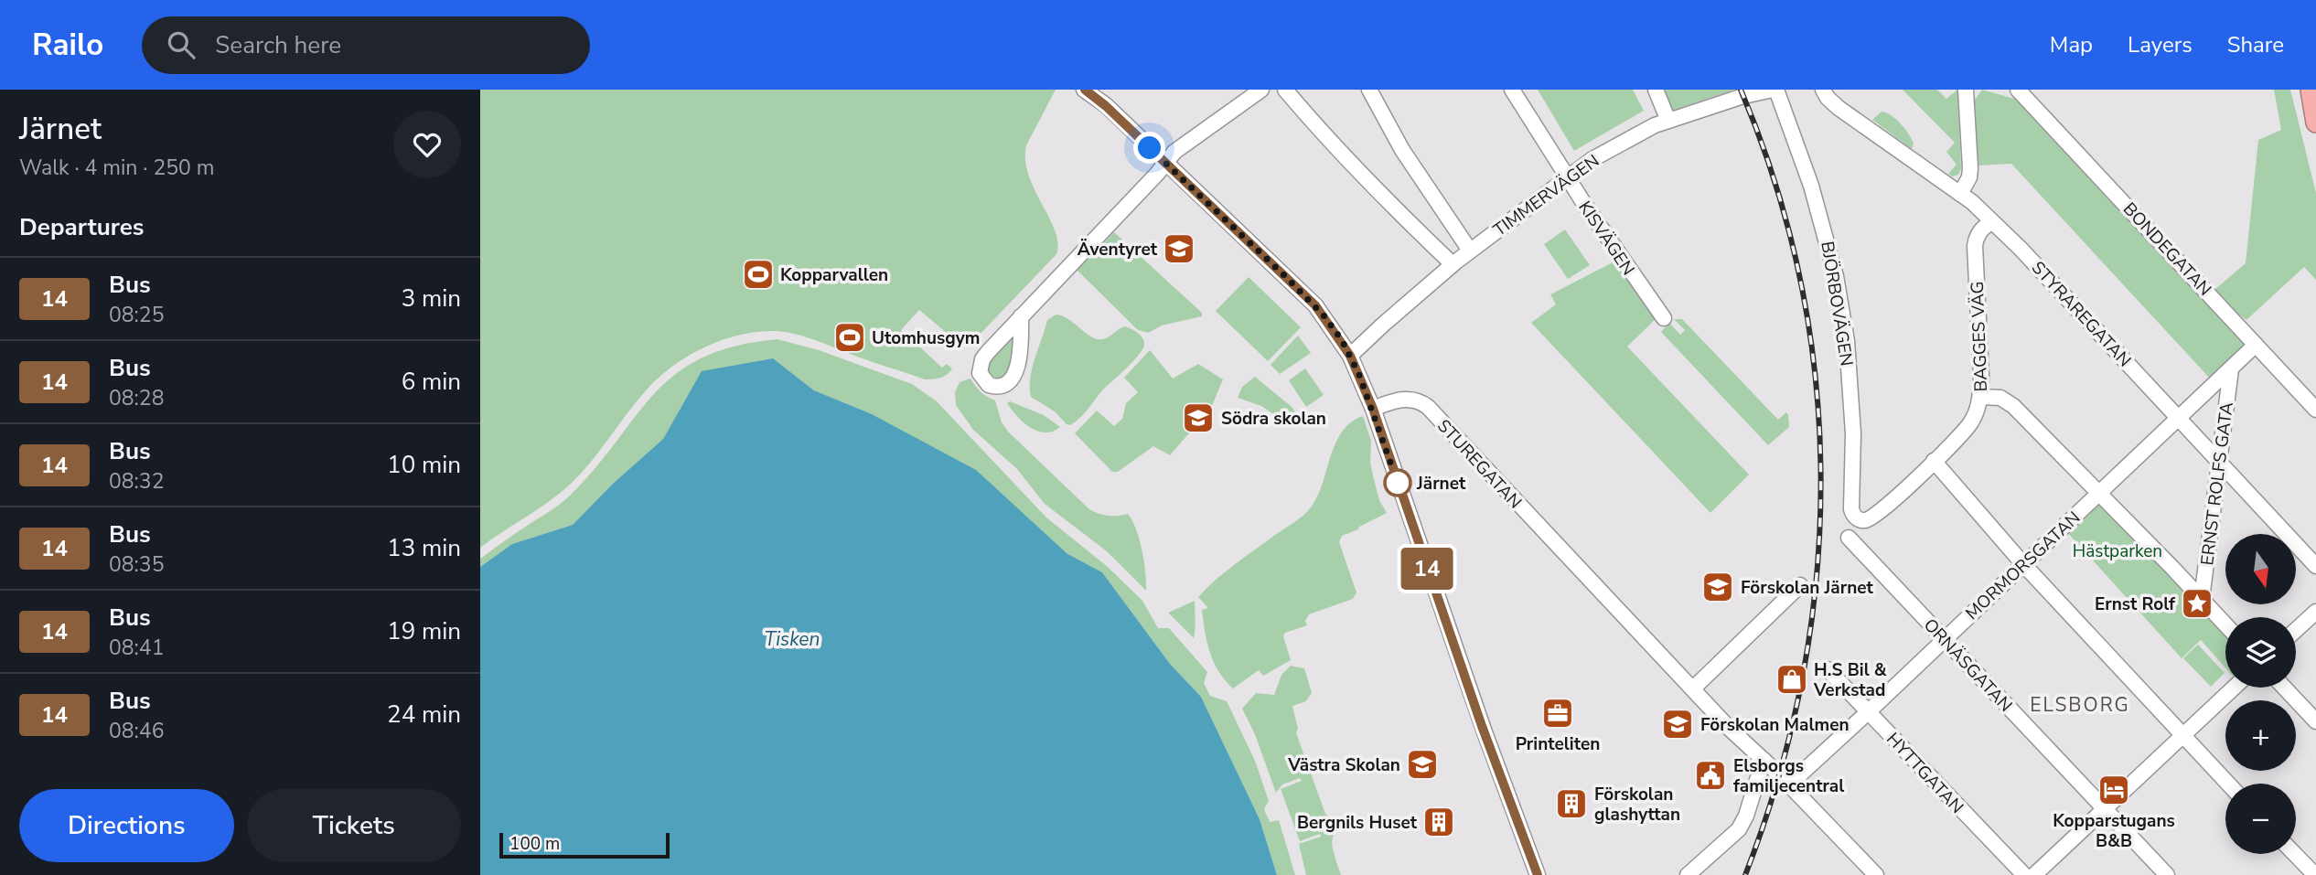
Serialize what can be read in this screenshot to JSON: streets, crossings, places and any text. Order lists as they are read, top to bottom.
{
  "streets": {
    "street": [
      "TIMMERVÄGEN",
      "KISVÄGEN",
      "BONDEGATAN",
      "BJÖRBOVÄGEN",
      "STYRAREGATAN",
      "BAGGES VÄG",
      "STUREGATAN",
      "ERNST ROLFS GATA",
      "MORMORSGATAN",
      "ORNÄSGATAN",
      "HYTTGATAN"
    ]
  },
  "crossings": [
    ["TIMMERVÄGEN", "KISVÄGEN"],
    ["TIMMERVÄGEN", "BJÖRBOVÄGEN"],
    ["BONDEGATAN", "MORMORSGATAN"],
    ["BJÖRBOVÄGEN", "BAGGES VÄG"],
    ["STYRAREGATAN", "BAGGES VÄG"],
    ["STYRAREGATAN", "ERNST ROLFS GATA"],
    ["STYRAREGATAN", "MORMORSGATAN"],
    ["STUREGATAN", "MORMORSGATAN"],
    ["ERNST ROLFS GATA", "MORMORSGATAN"],
    ["MORMORSGATAN", "ORNÄSGATAN"],
    ["MORMORSGATAN", "HYTTGATAN"]
  ],
  "districts": ["ELSBORG"],
  "water": ["Tisken"],
  "parks": ["Hästparken"],
  "places": {
    "school or university": [
      "Äventyret",
      "Södra skolan",
      "Förskolan Järnet",
      "Förskolan Malmen",
      "Västra Skolan"
    ],
    "sports": ["Kopparvallen", "Utomhusgym"],
    "other": ["Järnet"],
    "place": ["Ernst Rolf"],
    "shop": ["H.S Bil & Verkstad"],
    "office": ["Printeliten"],
    "public building": ["Elsborgs familjecentral"],
    "hotel": ["Kopparstugans B&B"],
    "building": ["Förskolan glashyttan", "Bergnils Huset"]
  },
  "lines": ["bus line 14"],
  "scale_bar": "100 m",
  "north": "bottom",
  "page": {
    "header": "Railo",
    "search": "Search here",
    "nav": ["Map", "Layers", "Share"],
    "heading": [
      ["Järnet", "Walk · 4 min · 250 m"],
      "Departures"
    ],
    "on_map": "14",
    "list": [
      {
        "mark": "14",
        "name": "Bus",
        "note": "08:25",
        "value": "3 min"
      },
      {
        "mark": "14",
        "name": "Bus",
        "note": "08:28",
        "value": "6 min"
      },
      {
        "mark": "14",
        "name": "Bus",
        "note": "08:32",
        "value": "10 min"
      },
      {
        "mark": "14",
        "name": "Bus",
        "note": "08:35",
        "value": "13 min"
      },
      {
        "mark": "14",
        "name": "Bus",
        "note": "08:41",
        "value": "19 min"
      },
      {
        "mark": "14",
        "name": "Bus",
        "note": "08:46",
        "value": "24 min"
      }
    ],
    "map_buttons": ["+", "−"],
    "buttons": ["Directions", "Tickets"],
    "scale": "100 m"
  }
}
